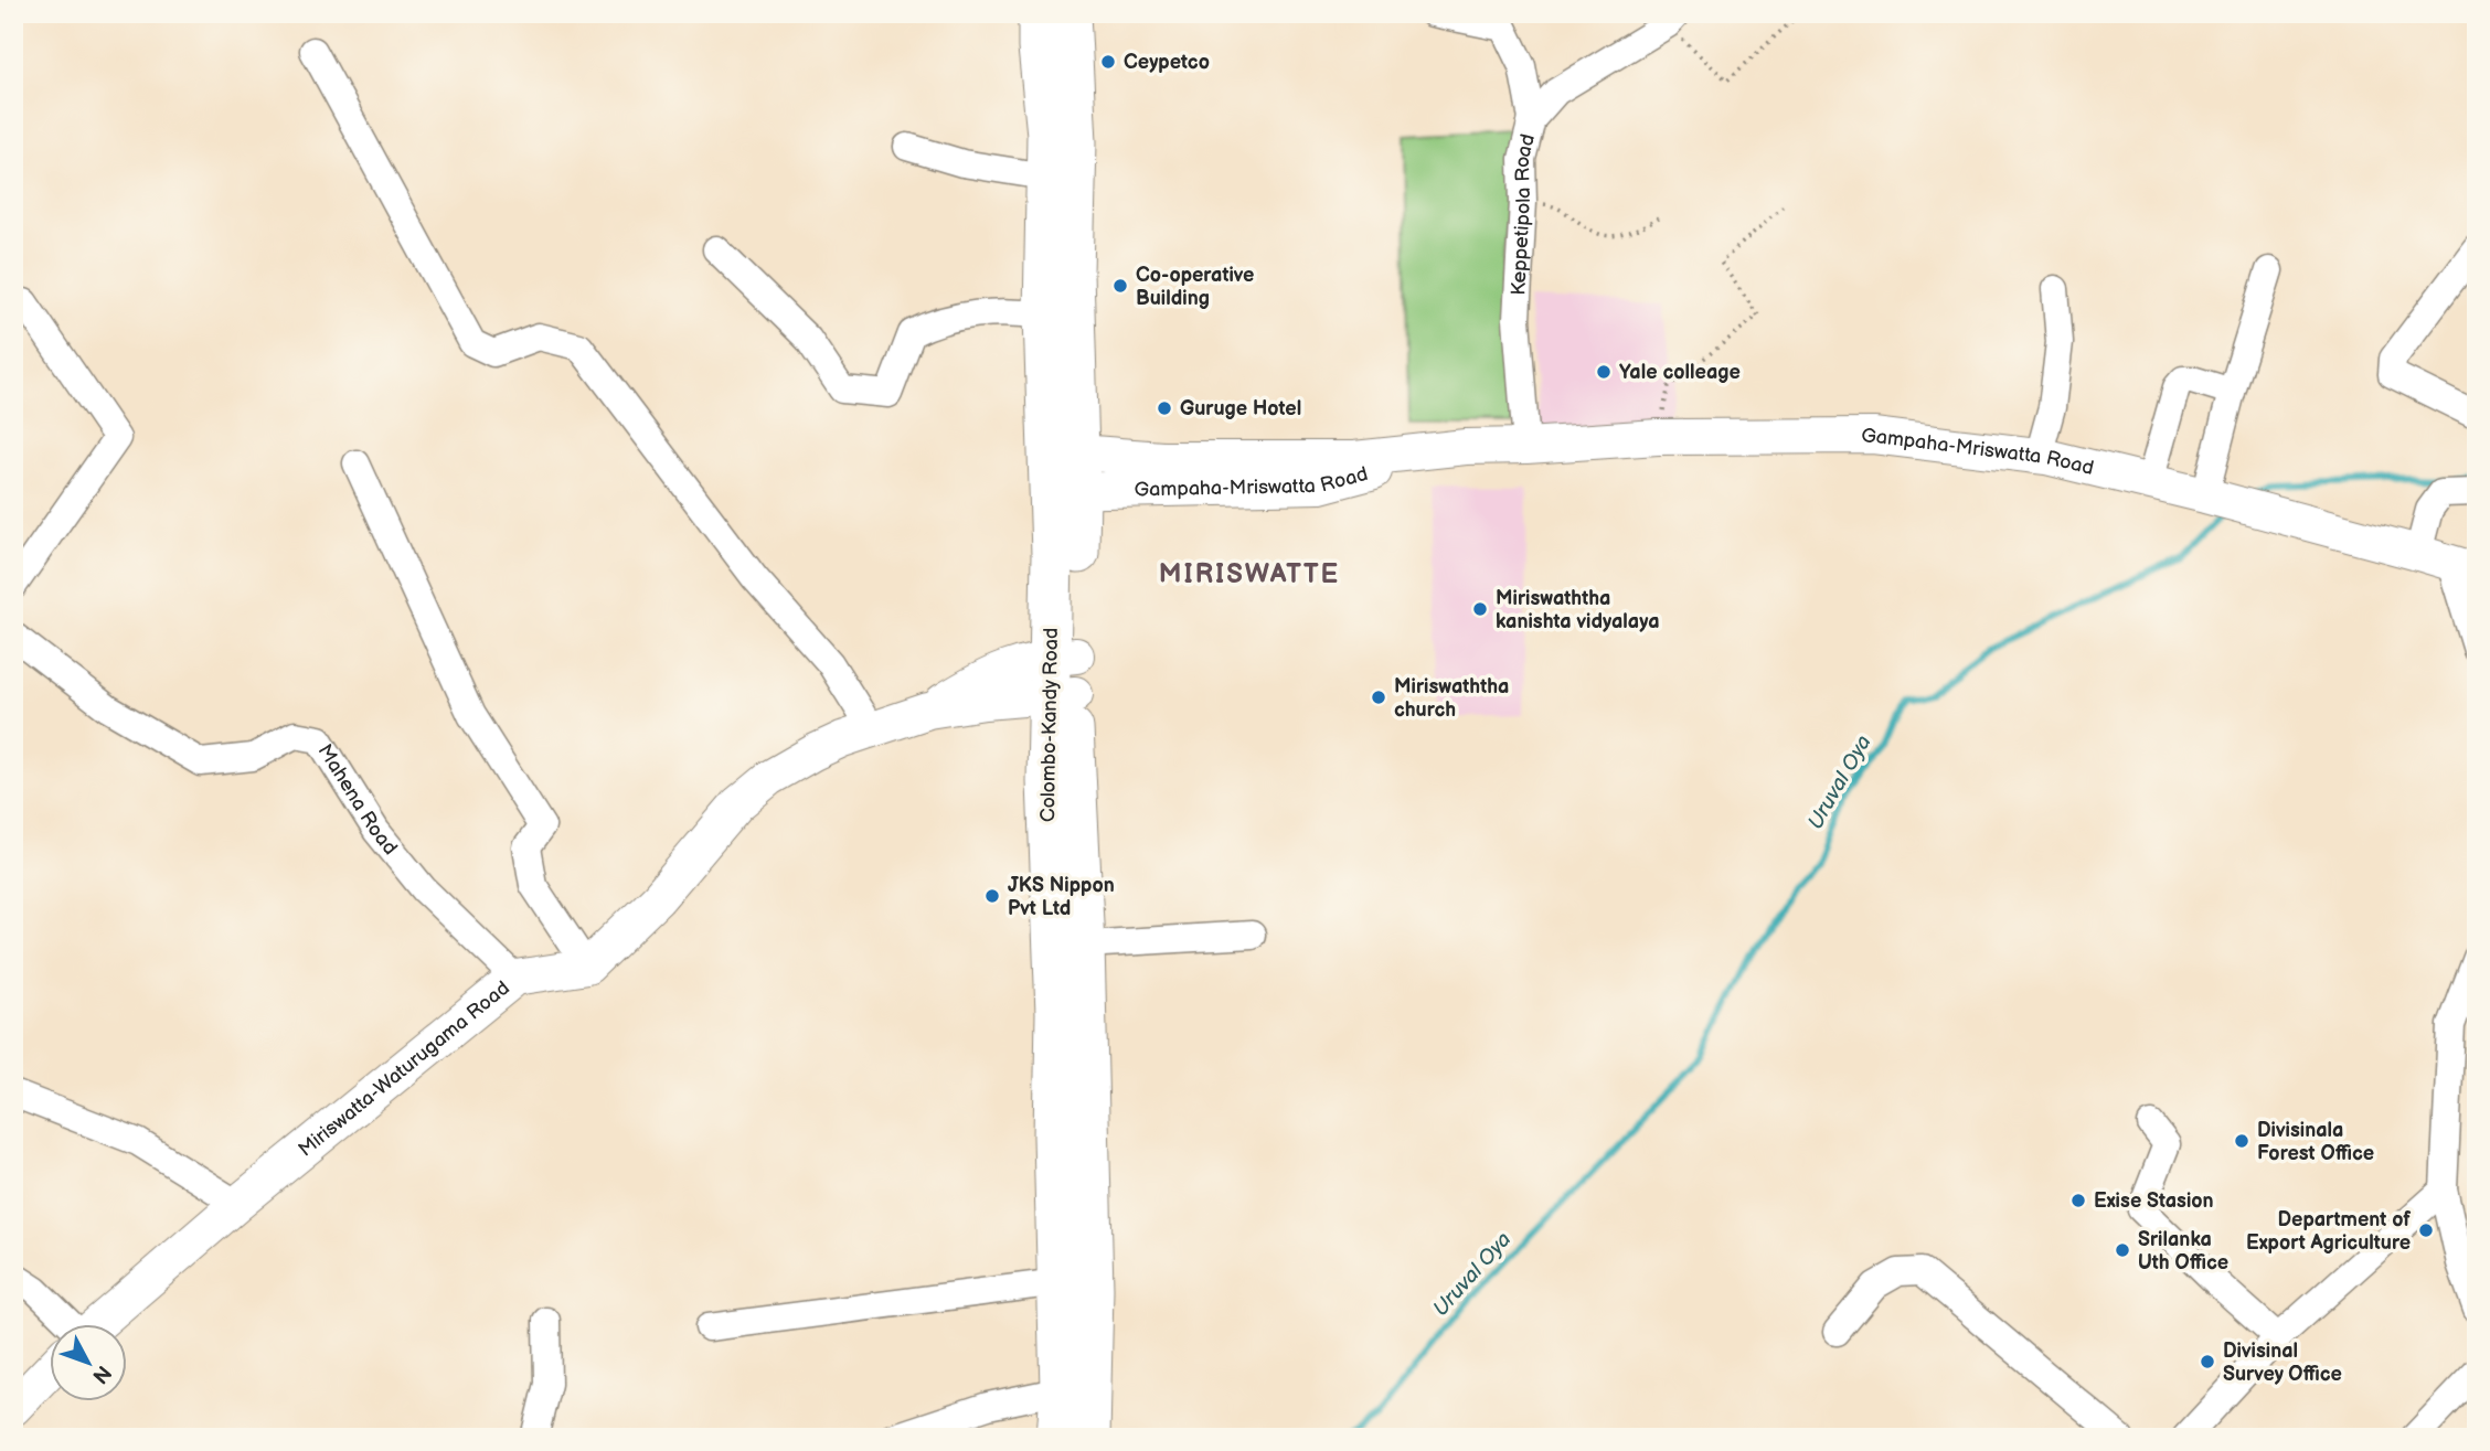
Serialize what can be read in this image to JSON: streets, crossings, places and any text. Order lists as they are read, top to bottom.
{
  "streets": {
    "highway": ["Colombo-Kandy Road"],
    "main road": ["Gampaha-Mriswatta Road", "Miriswatta-Waturugama Road"],
    "street": ["Keppetipola Road", "Mahena Road"]
  },
  "crossings": [
    ["Keppetipola Road", "Gampaha-Mriswatta Road"],
    ["Gampaha-Mriswatta Road", "Colombo-Kandy Road"],
    ["Mahena Road", "Miriswatta-Waturugama Road"]
  ],
  "districts": ["MIRISWATTE"],
  "water": ["Uruval Oya"],
  "places": [
    "Ceypetco",
    "Co-operative Building",
    "Yale colleage",
    "Guruge Hotel",
    "Miriswaththa kanishta vidyalaya",
    "Miriswaththa church",
    "JKS Nippon Pvt Ltd",
    "Divisinala Forest Office",
    "Exise Stasion",
    "Department of Export Agriculture",
    "Srilanka Uth Office",
    "Divisinal Survey Office"
  ],
  "north": "bottom right"
}
